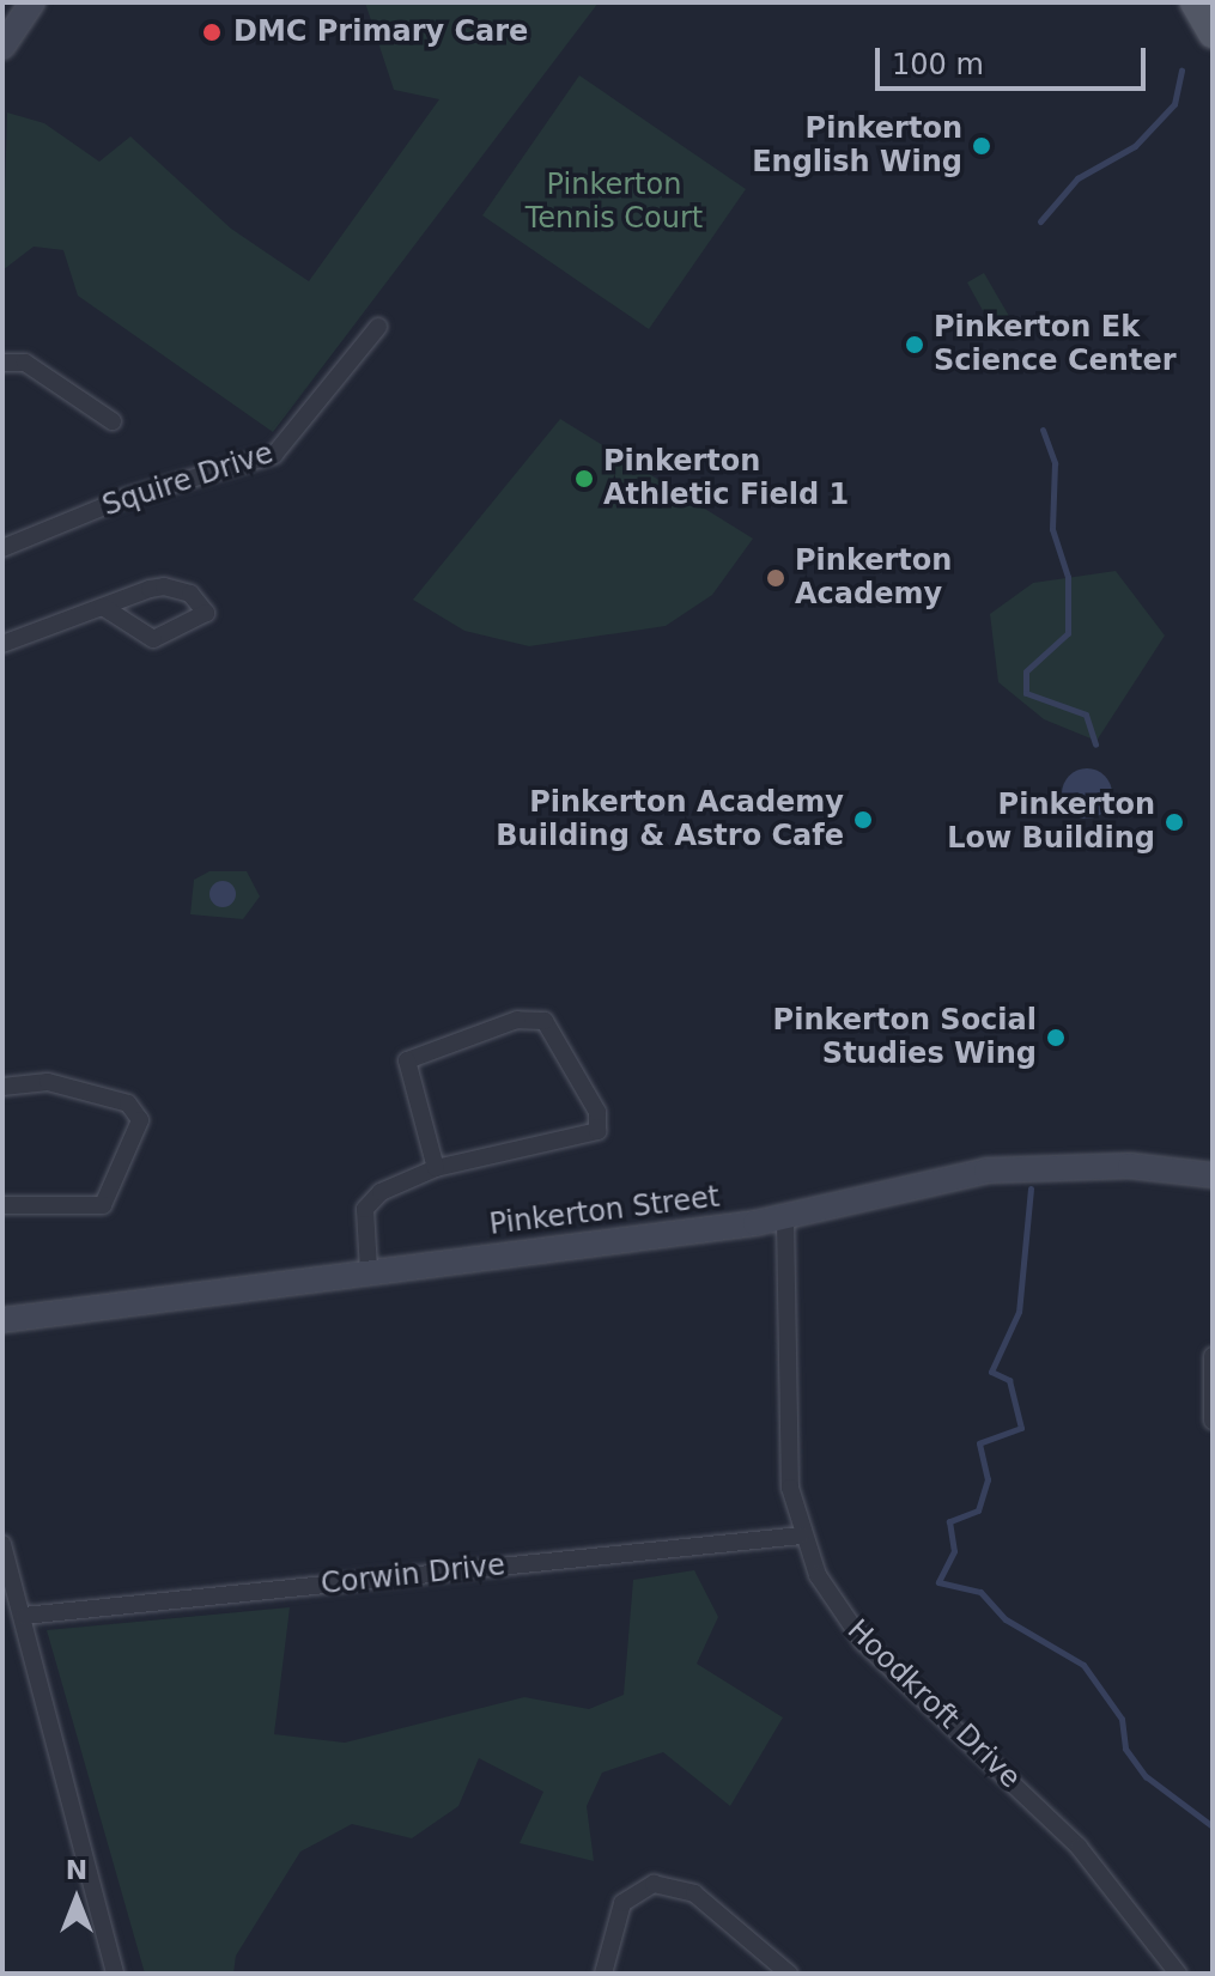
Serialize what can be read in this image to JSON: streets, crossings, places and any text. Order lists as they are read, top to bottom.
{
  "streets": {
    "street": [
      "Squire Drive",
      "Pinkerton Street",
      "Corwin Drive",
      "Hoodkroft Drive"
    ]
  },
  "crossings": [
    ["Pinkerton Street", "Hoodkroft Drive"],
    ["Corwin Drive", "Hoodkroft Drive"]
  ],
  "parks": ["Pinkerton Tennis Court"],
  "places": [
    "DMC Primary Care",
    "Pinkerton English Wing",
    "Pinkerton Ek Science Center",
    "Pinkerton Athletic Field 1",
    "Pinkerton Academy",
    "Pinkerton Academy Building & Astro Cafe",
    "Pinkerton Low Building",
    "Pinkerton Social Studies Wing"
  ],
  "scale_bar": "100 m",
  "north": "top"
}
